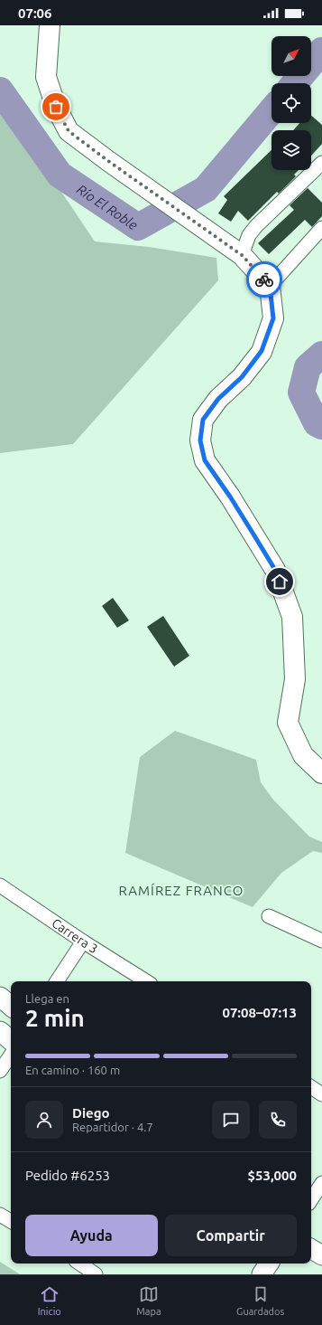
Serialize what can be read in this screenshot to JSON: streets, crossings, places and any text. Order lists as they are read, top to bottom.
{
  "streets": {
    "street": ["Carrera 3"]
  },
  "districts": ["RAMÍREZ FRANCO"],
  "water": ["Río El Roble"],
  "north": "top right",
  "page": {
    "status": "07:06",
    "heading": ["2 min", "Llega en", "07:08–07:13"],
    "panel": [
      "Diego",
      "Repartidor · 4.7",
      "Pedido #6253",
      "$53,000"
    ],
    "bar": "En camino · 160 m",
    "buttons": ["Ayuda", "Compartir"],
    "tabs": ["Inicio", "Mapa", "Guardados"]
  }
}
